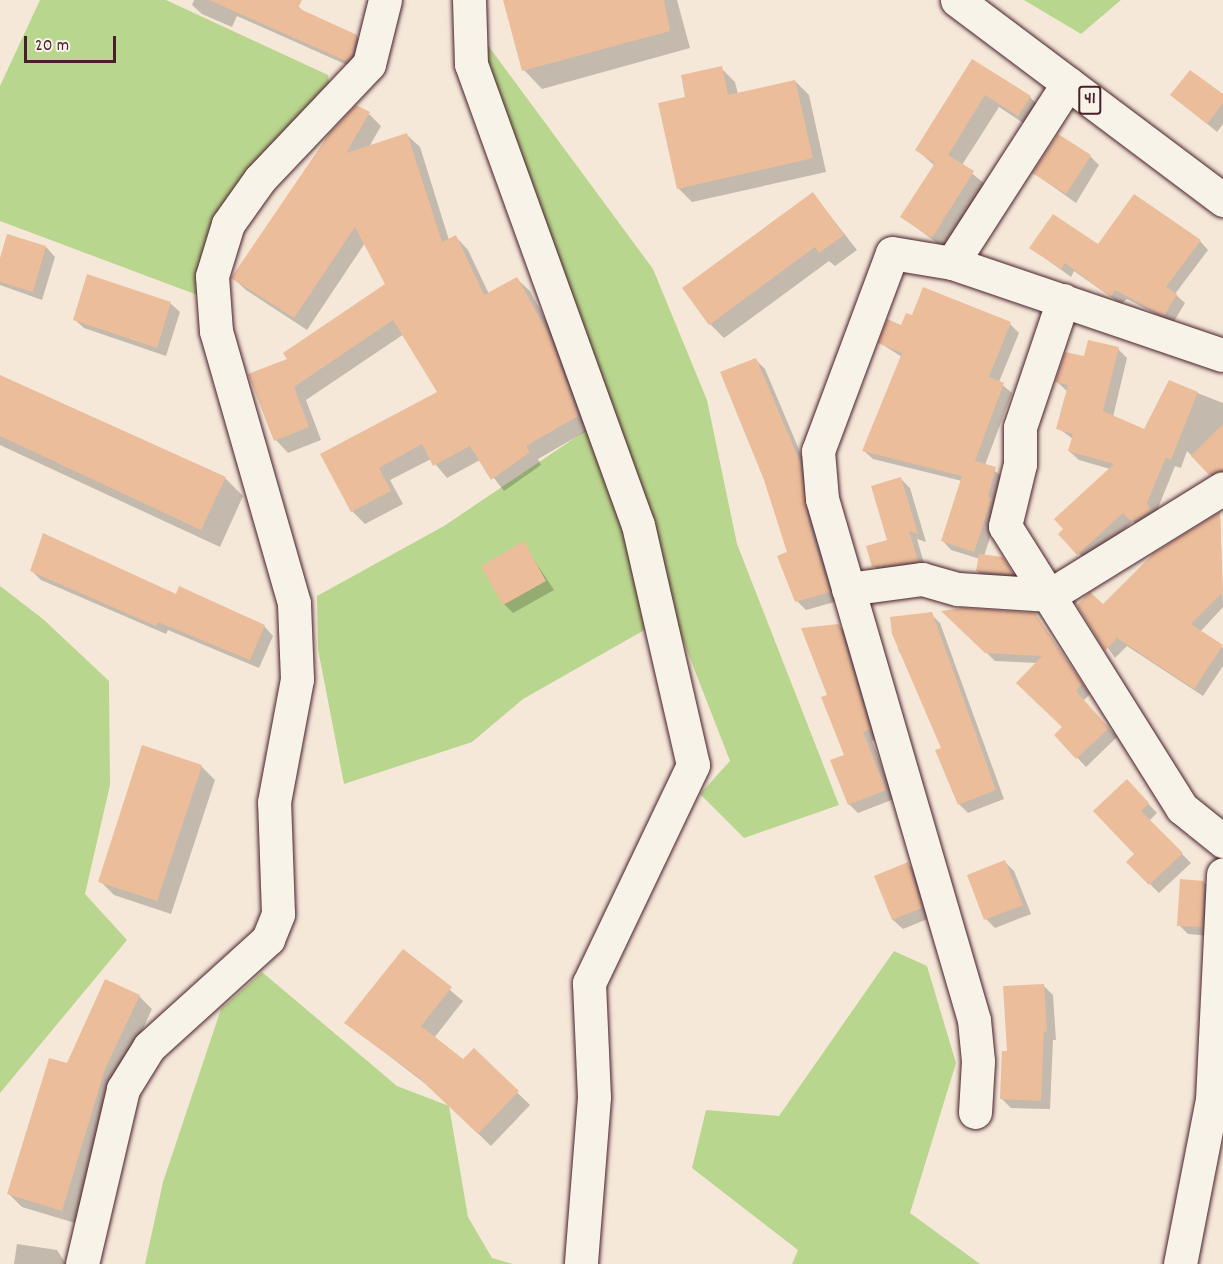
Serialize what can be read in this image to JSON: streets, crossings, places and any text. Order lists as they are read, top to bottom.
{
  "streets": {
    "street": ["41"]
  },
  "scale_bar": "20 m"
}
